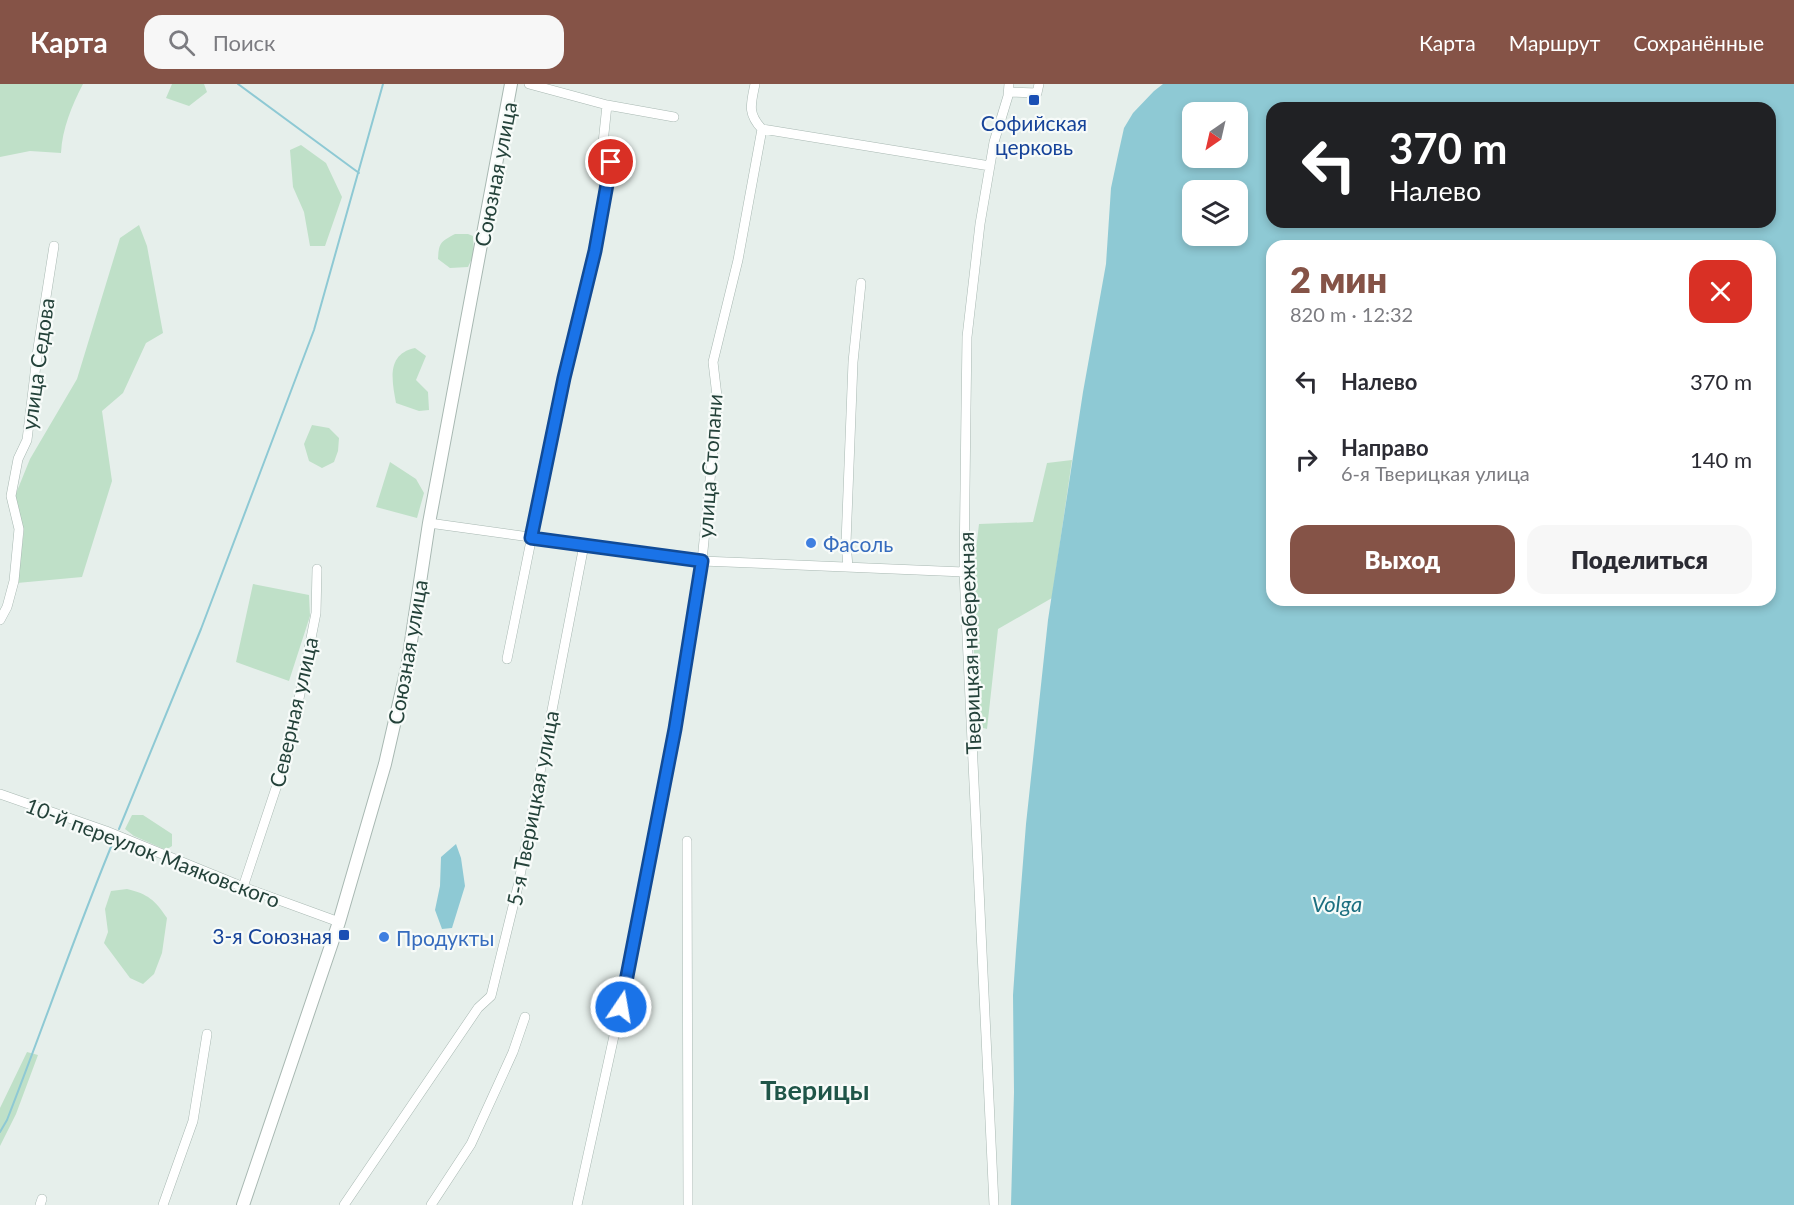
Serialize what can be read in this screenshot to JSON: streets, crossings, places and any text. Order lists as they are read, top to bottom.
{
  "streets": {
    "street": [
      "Союзная улица",
      "улица Седова",
      "улица Стопани",
      "Тверицкая набережная",
      "Северная улица",
      "5-я Тверицкая улица",
      "10-й переулок Маяковского"
    ]
  },
  "crossings": [
    ["Союзная улица", "10-й переулок Маяковского"],
    ["Северная улица", "10-й переулок Маяковского"]
  ],
  "districts": ["Тверицы"],
  "water": ["Volga"],
  "places": {
    "transit": ["Софийская церковь", "3-я Союзная"],
    "other": ["Фасоль", "Продукты"]
  },
  "north": "bottom left",
  "page": {
    "header": "Карта",
    "search": "Поиск",
    "nav": ["Карта", "Маршрут", "Сохранённые"],
    "turn": ["370 m", "Налево"],
    "heading": ["2 мин", "820 m · 12:32"],
    "list": [
      {
        "name": "Налево",
        "value": "370 m"
      },
      {
        "name": "Направо",
        "note": "6-я Тверицкая улица",
        "value": "140 m"
      }
    ],
    "buttons": ["Выход", "Поделиться"]
  }
}
